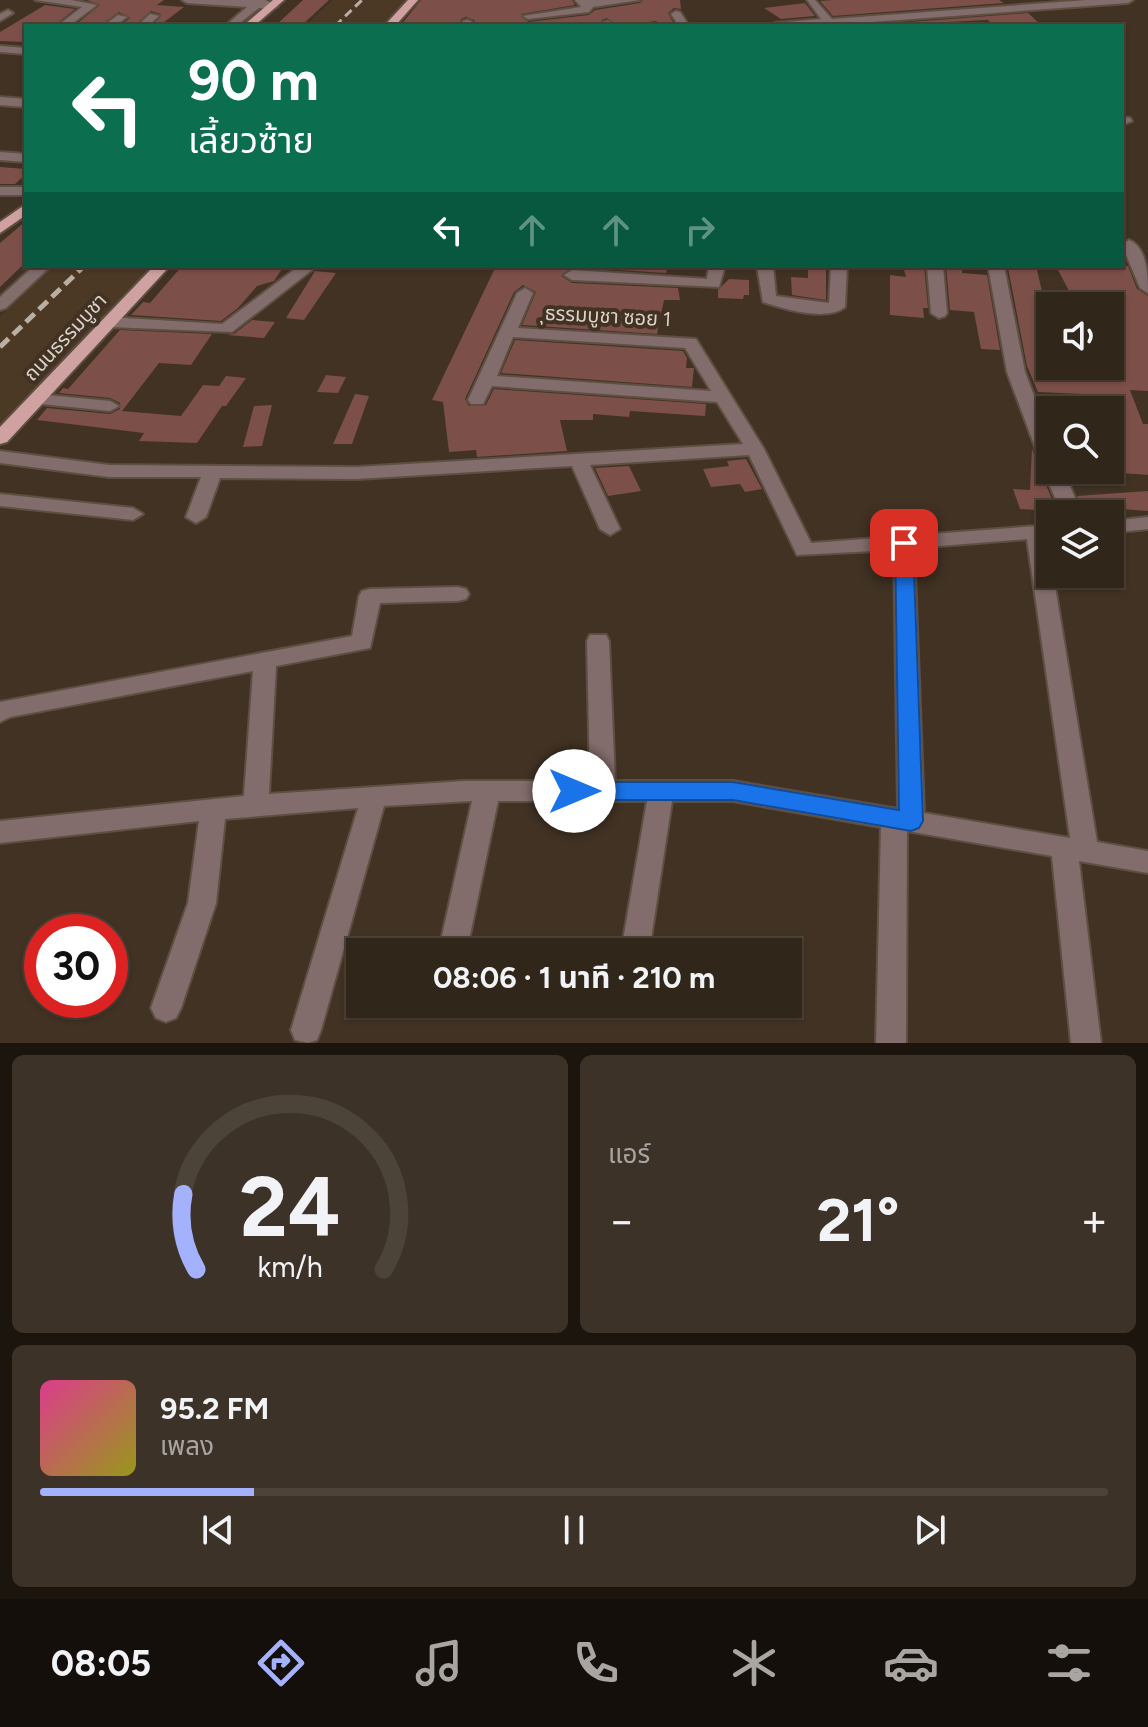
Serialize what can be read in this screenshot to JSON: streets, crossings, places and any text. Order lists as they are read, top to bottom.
{
  "streets": {
    "main road": ["ถนนธรรมบูชา"],
    "street": ["ุธรรมบูชา ซอย 1"]
  },
  "page": {
    "turn": ["90 m", "เลี้ยวซ้าย"],
    "limit": "30",
    "trip": "08:06 · 1 นาที · 210 m",
    "tile": "แอร์",
    "heat": ["−", "21°", "+"],
    "song": ["95.2 FM", "เพลง"],
    "tabs": "08:05",
    "gauge": ["24", "km/h"]
  }
}
